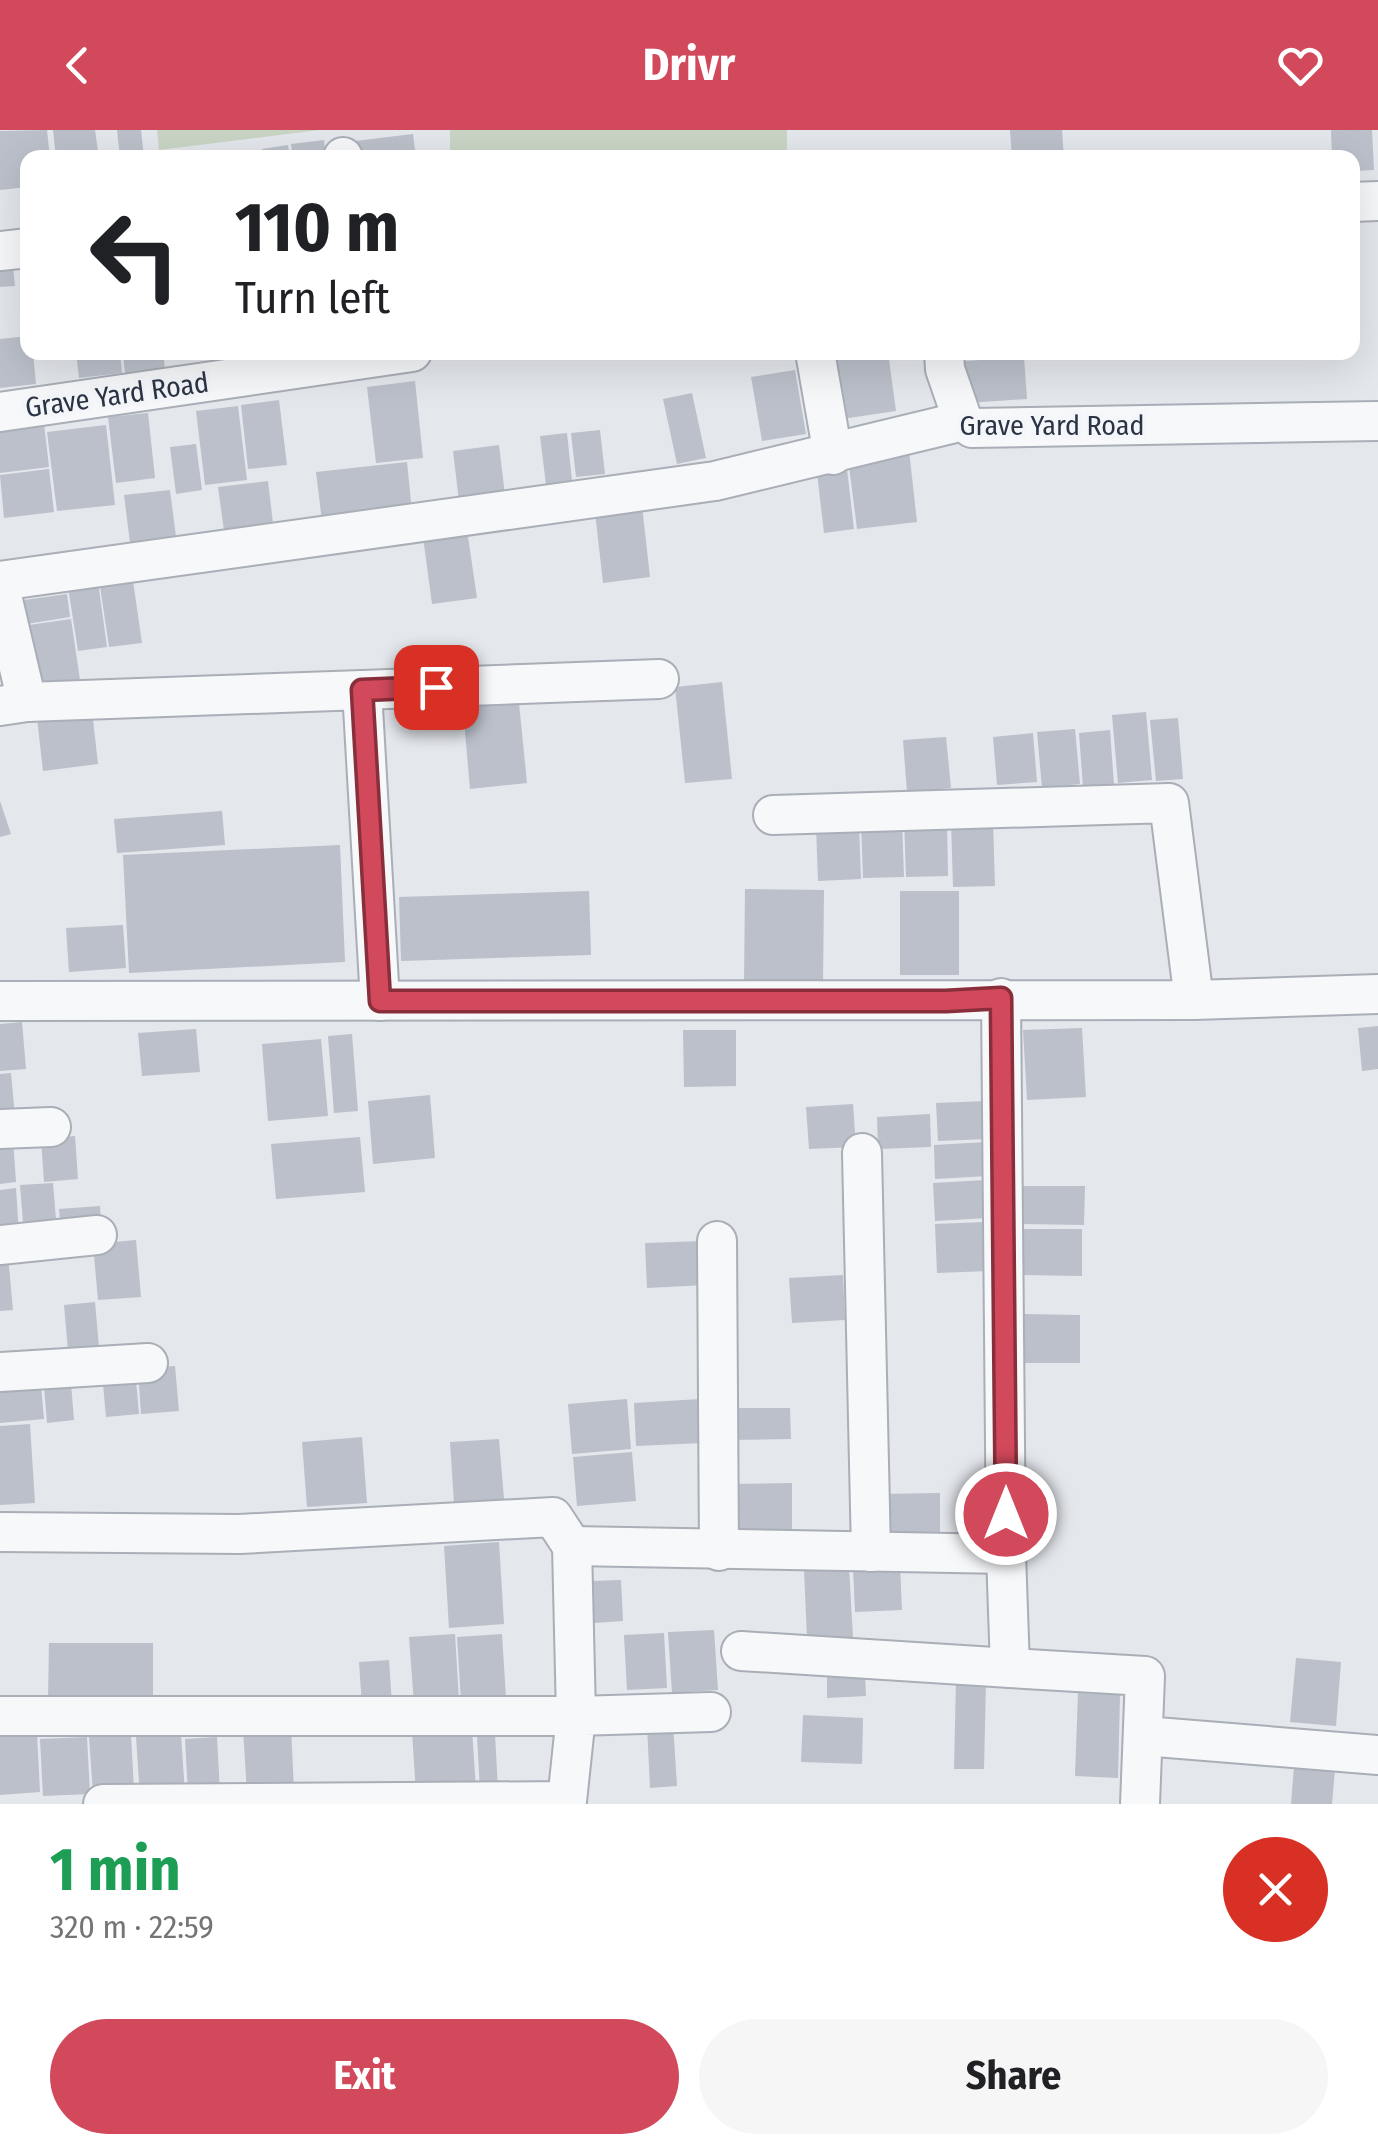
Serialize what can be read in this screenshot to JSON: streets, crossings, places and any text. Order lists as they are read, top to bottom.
{
  "streets": {
    "street": ["Grave Yard Road"]
  },
  "page": {
    "header": "Drivr",
    "turn": ["110 m", "Turn left"],
    "heading": ["1 min", "320 m · 22:59"],
    "buttons": ["Exit", "Share"]
  }
}
